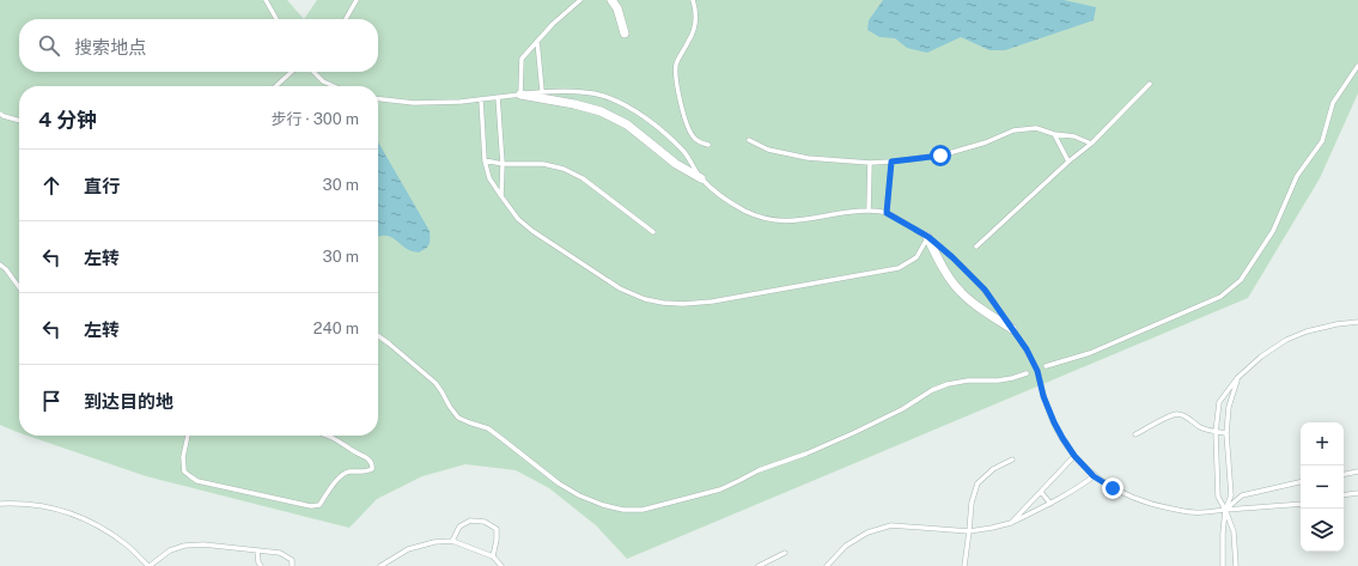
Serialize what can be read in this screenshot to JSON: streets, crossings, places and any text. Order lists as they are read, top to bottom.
{
  "page": {
    "search": "搜索地点",
    "heading": ["4 分钟", "步行 · 300 m"],
    "list": [
      ["直行", "30 m"],
      ["左转", "30 m"],
      ["左转", "240 m"],
      "到达目的地"
    ],
    "map_buttons": ["+", "−"]
  }
}
